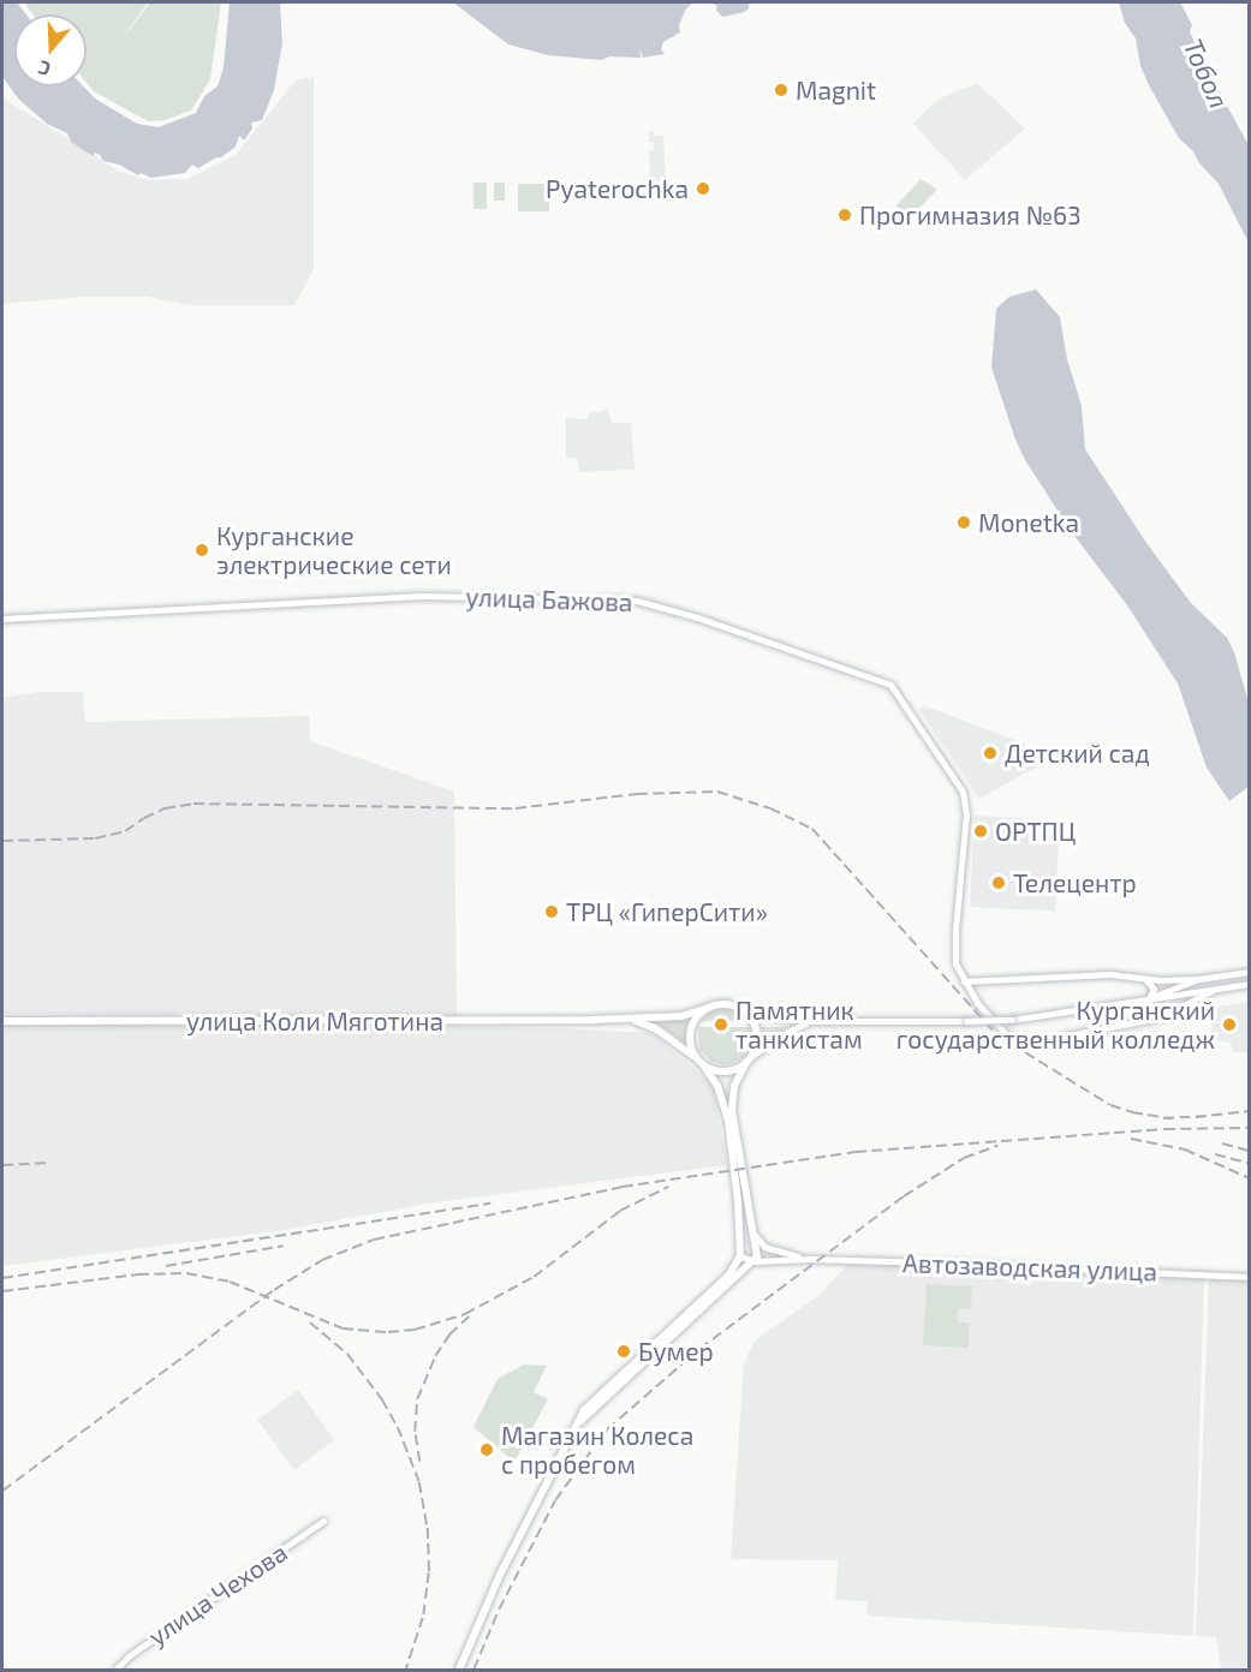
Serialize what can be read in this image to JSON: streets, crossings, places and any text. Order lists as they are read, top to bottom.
{
  "streets": {
    "main road": [
      "улица Бажова",
      "улица Коли Мяготина",
      "Автозаводская улица",
      "улица Чехова"
    ]
  },
  "water": ["Тобол"],
  "places": [
    "Magnit",
    "Pyaterochka",
    "Прогимназия №63",
    "Monetka",
    "Курганские электрические сети",
    "Детский сад",
    "ОРТПЦ",
    "Телецентр",
    "ТРЦ «ГиперСити»",
    "Памятник танкистам",
    "Курганский государственный колледж",
    "Бумер",
    "Магазин Колеса с пробегом"
  ],
  "north": "bottom"
}
